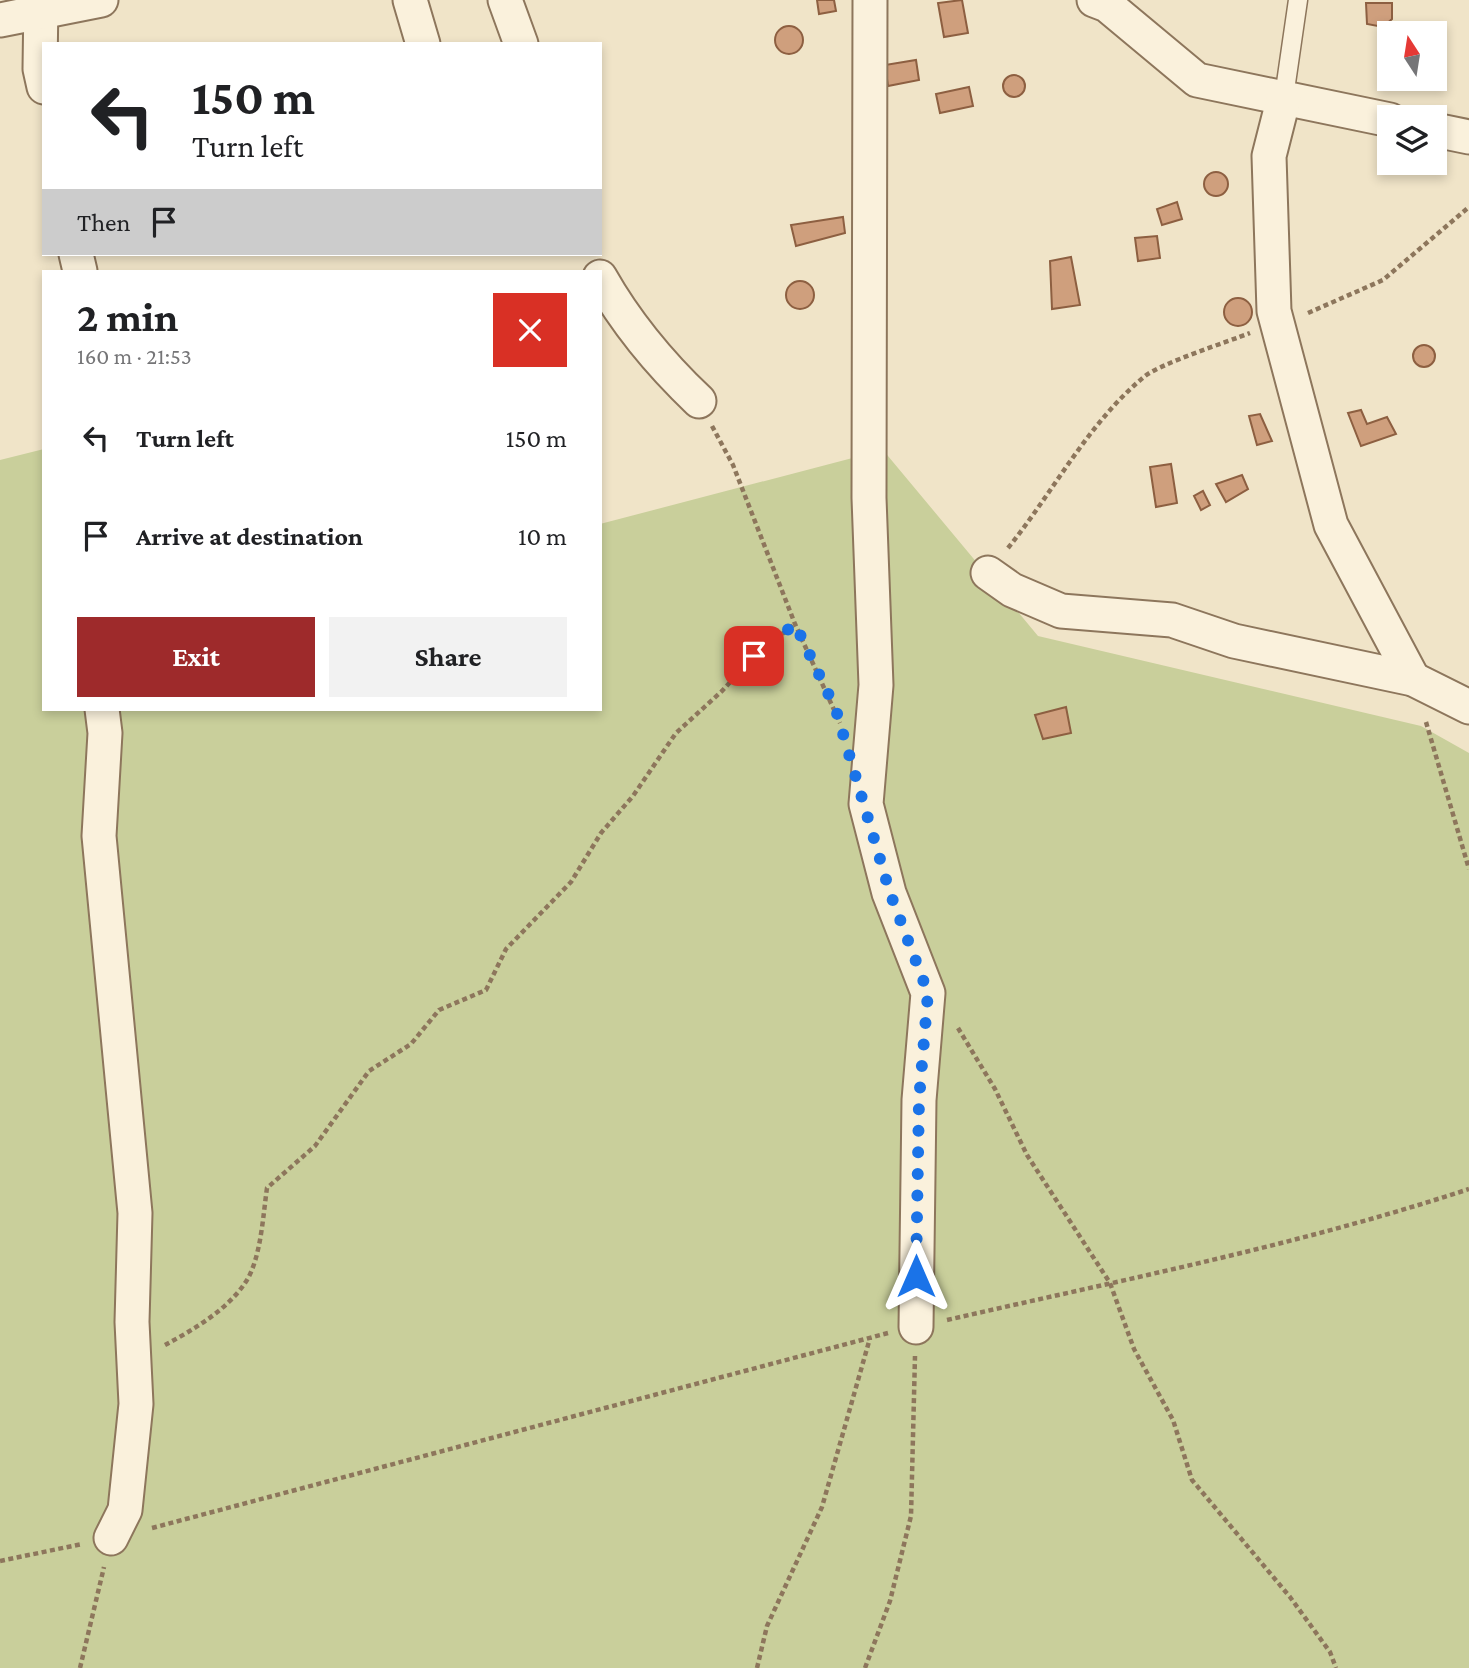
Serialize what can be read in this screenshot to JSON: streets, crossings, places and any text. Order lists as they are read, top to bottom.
{
  "north": "top",
  "page": {
    "turn": ["150 m", "Turn left"],
    "then": "Then",
    "heading": ["2 min", "160 m · 21:53"],
    "list": [
      {
        "name": "Turn left",
        "value": "150 m"
      },
      {
        "name": "Arrive at destination",
        "value": "10 m"
      }
    ],
    "buttons": ["Exit", "Share"]
  }
}
